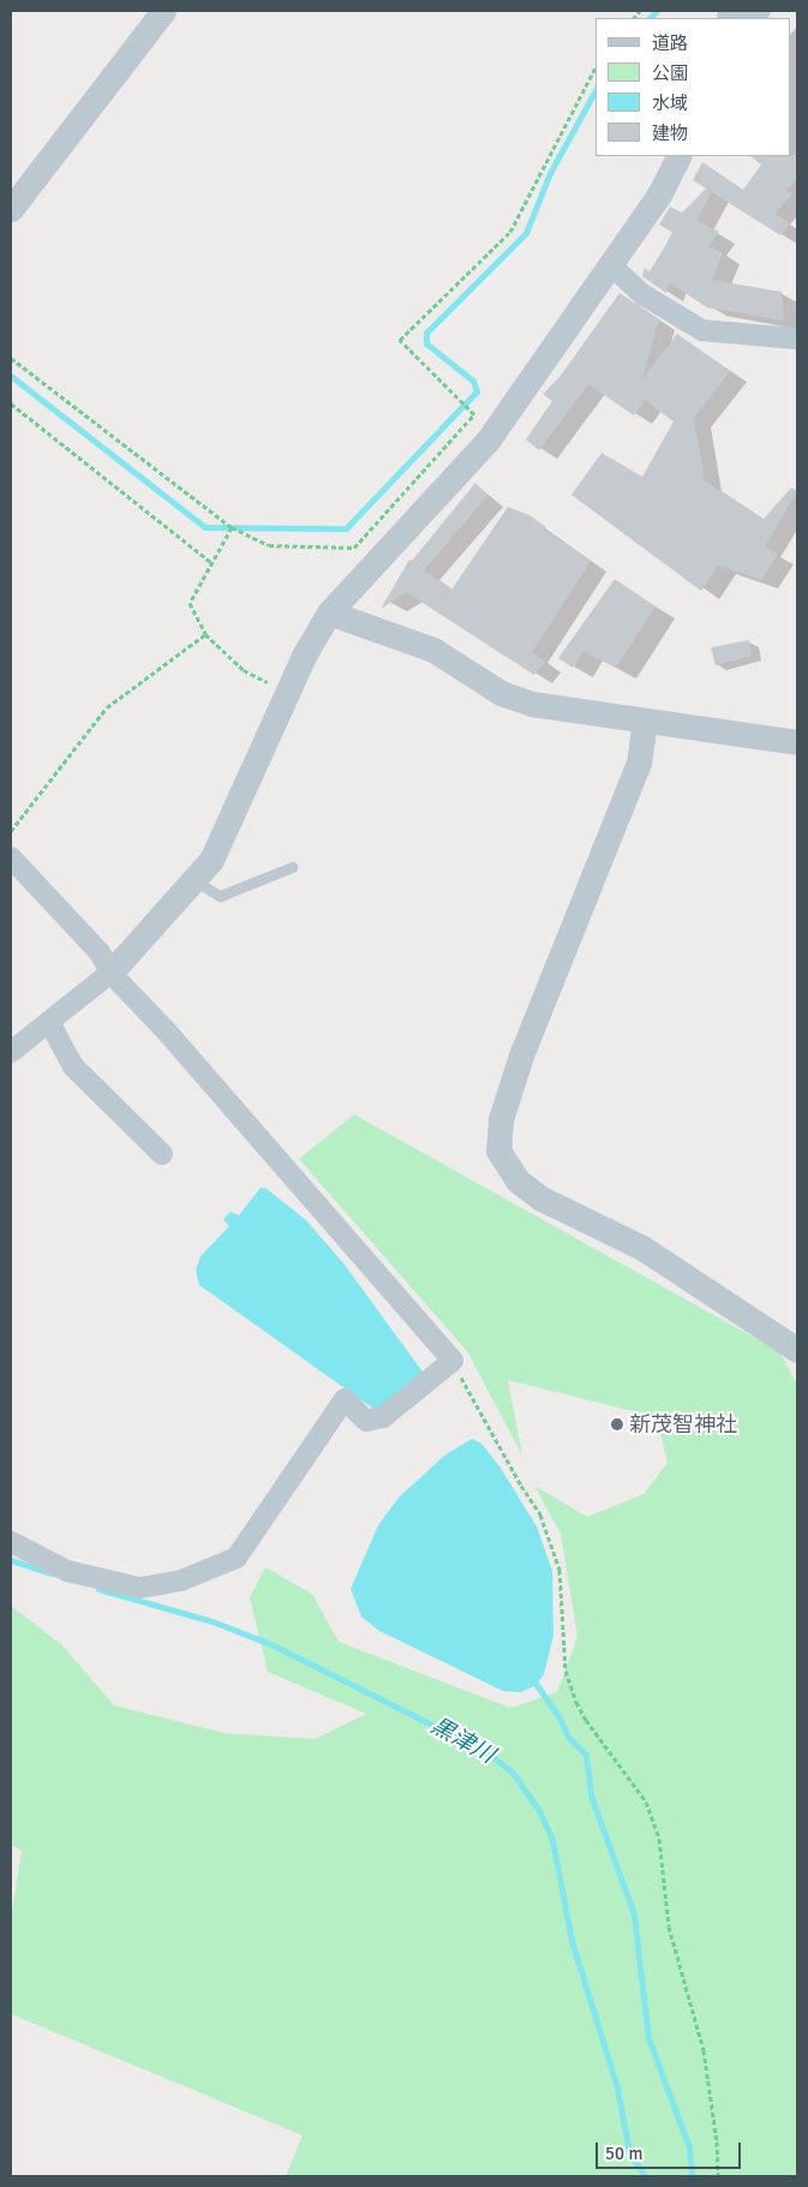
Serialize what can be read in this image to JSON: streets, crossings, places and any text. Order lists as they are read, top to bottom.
{
  "water": ["黒津川"],
  "places": ["新茂智神社"],
  "legend": [
    "道路",
    "公園",
    "水域",
    "建物"
  ],
  "scale_bar": "50 m"
}
